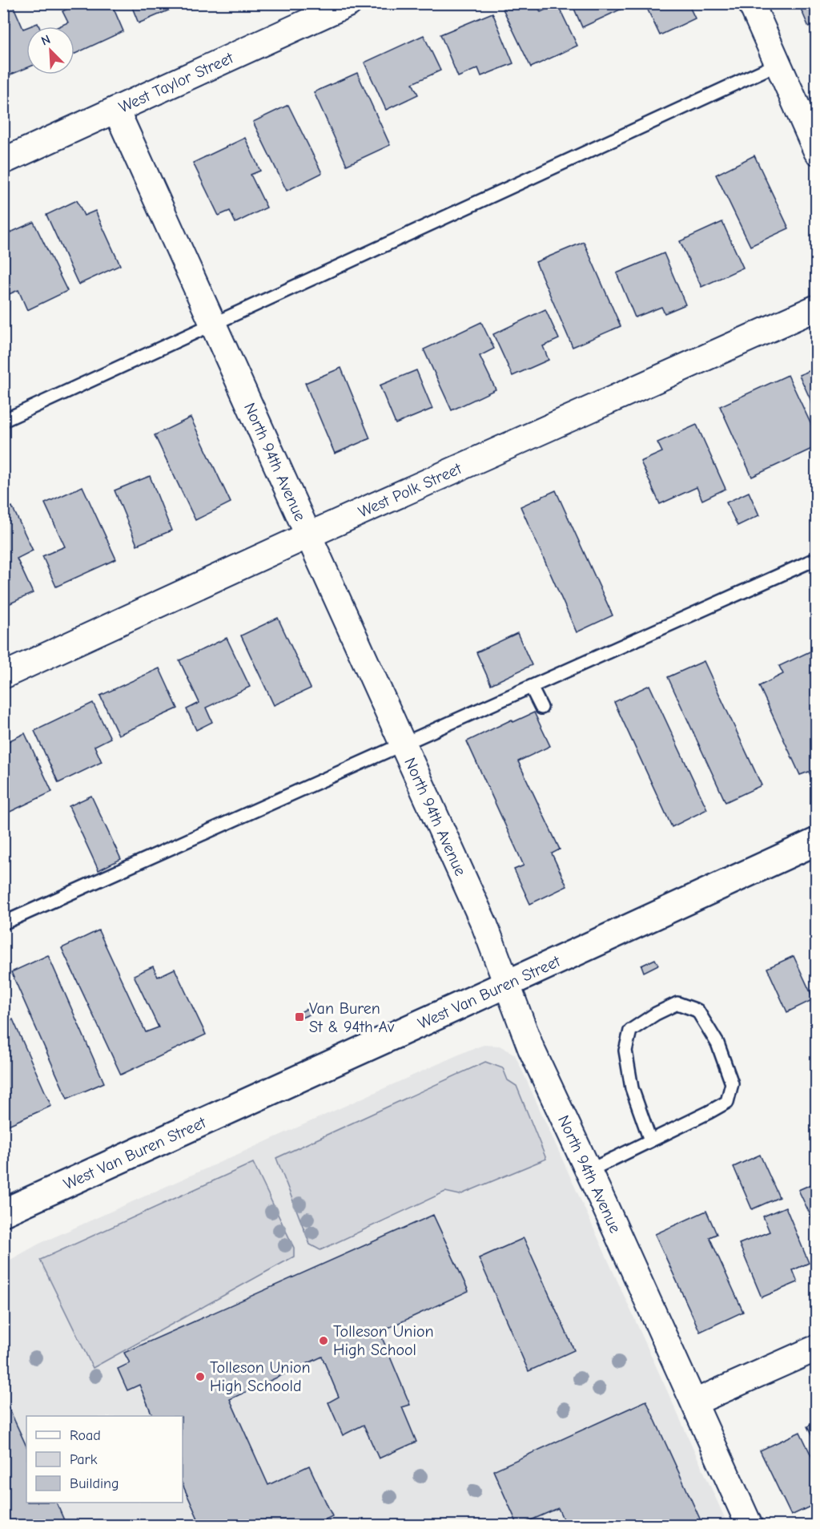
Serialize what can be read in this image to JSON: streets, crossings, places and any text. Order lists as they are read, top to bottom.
{
  "streets": {
    "main road": ["West Van Buren Street"],
    "street": ["West Taylor Street", "North 94th Avenue", "West Polk Street"]
  },
  "crossings": [
    ["West Taylor Street", "North 94th Avenue"],
    ["North 94th Avenue", "West Polk Street"],
    ["North 94th Avenue", "West Van Buren Street"]
  ],
  "places": {
    "transit": ["Van Buren St & 94th Av"],
    "other": ["Tolleson Union High School", "Tolleson Union High Schoold"]
  },
  "legend": ["Road", "Park", "Building"],
  "north": "top left"
}
